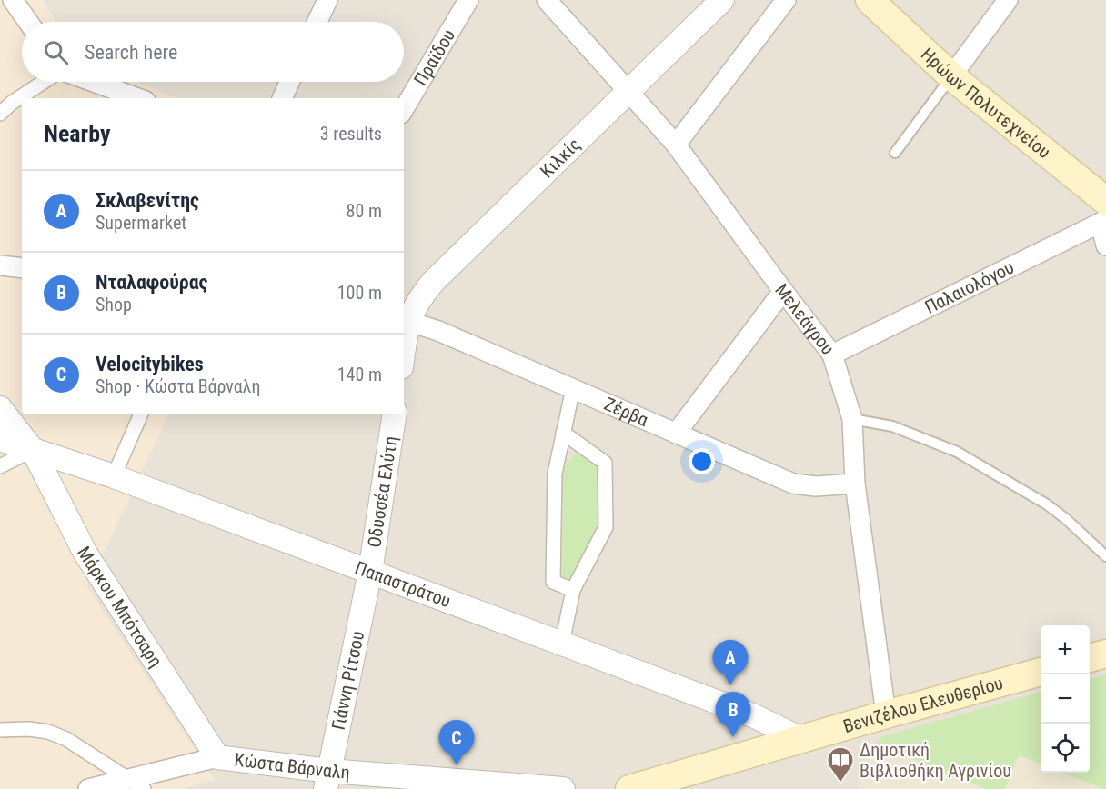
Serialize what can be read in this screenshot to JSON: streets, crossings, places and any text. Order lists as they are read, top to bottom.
{
  "streets": {
    "main road": ["Ηρώων Πολυτεχνείου", "Βενιζέλου Ελευθερίου"],
    "street": [
      "Πραϊδου",
      "Κιλκίς",
      "Παλαιολόγου",
      "Μελεάγρου",
      "Ζέρβα",
      "Οδυσσέα Ελύτη",
      "Παπαστράτου",
      "Μάρκου Μπότσαρη",
      "Γιάννη Ρίτσου",
      "Κώστα Βάρναλη"
    ]
  },
  "crossings": [
    ["Ηρώων Πολυτεχνείου", "Παλαιολόγου"],
    ["Κιλκίς", "Μελεάγρου"],
    ["Κιλκίς", "Ζέρβα"],
    ["Παλαιολόγου", "Μελεάγρου"],
    ["Μελεάγρου", "Ζέρβα"],
    ["Μελεάγρου", "Βενιζέλου Ελευθερίου"],
    ["Οδυσσέα Ελύτη", "Παπαστράτου"],
    ["Οδυσσέα Ελύτη", "Γιάννη Ρίτσου"],
    ["Παπαστράτου", "Μάρκου Μπότσαρη"],
    ["Παπαστράτου", "Γιάννη Ρίτσου"],
    ["Παπαστράτου", "Βενιζέλου Ελευθερίου"],
    ["Μάρκου Μπότσαρη", "Κώστα Βάρναλη"],
    ["Γιάννη Ρίτσου", "Κώστα Βάρναλη"]
  ],
  "places": {
    "library": ["Δημοτική Βιβλιοθήκη Αγρινίου"]
  },
  "page": {
    "search": "Search here",
    "heading": ["Nearby", "3 results"],
    "list": [
      {
        "mark": "A",
        "name": "Σκλαβενίτης",
        "note": "Supermarket",
        "value": "80 m"
      },
      {
        "mark": "B",
        "name": "Νταλαφούρας",
        "note": "Shop",
        "value": "100 m"
      },
      {
        "mark": "C",
        "name": "Velocitybikes",
        "note": "Shop · Κώστα Βάρναλη",
        "value": "140 m"
      }
    ],
    "map_buttons": ["+", "−"],
    "pins": ["A", "B", "C"]
  }
}
